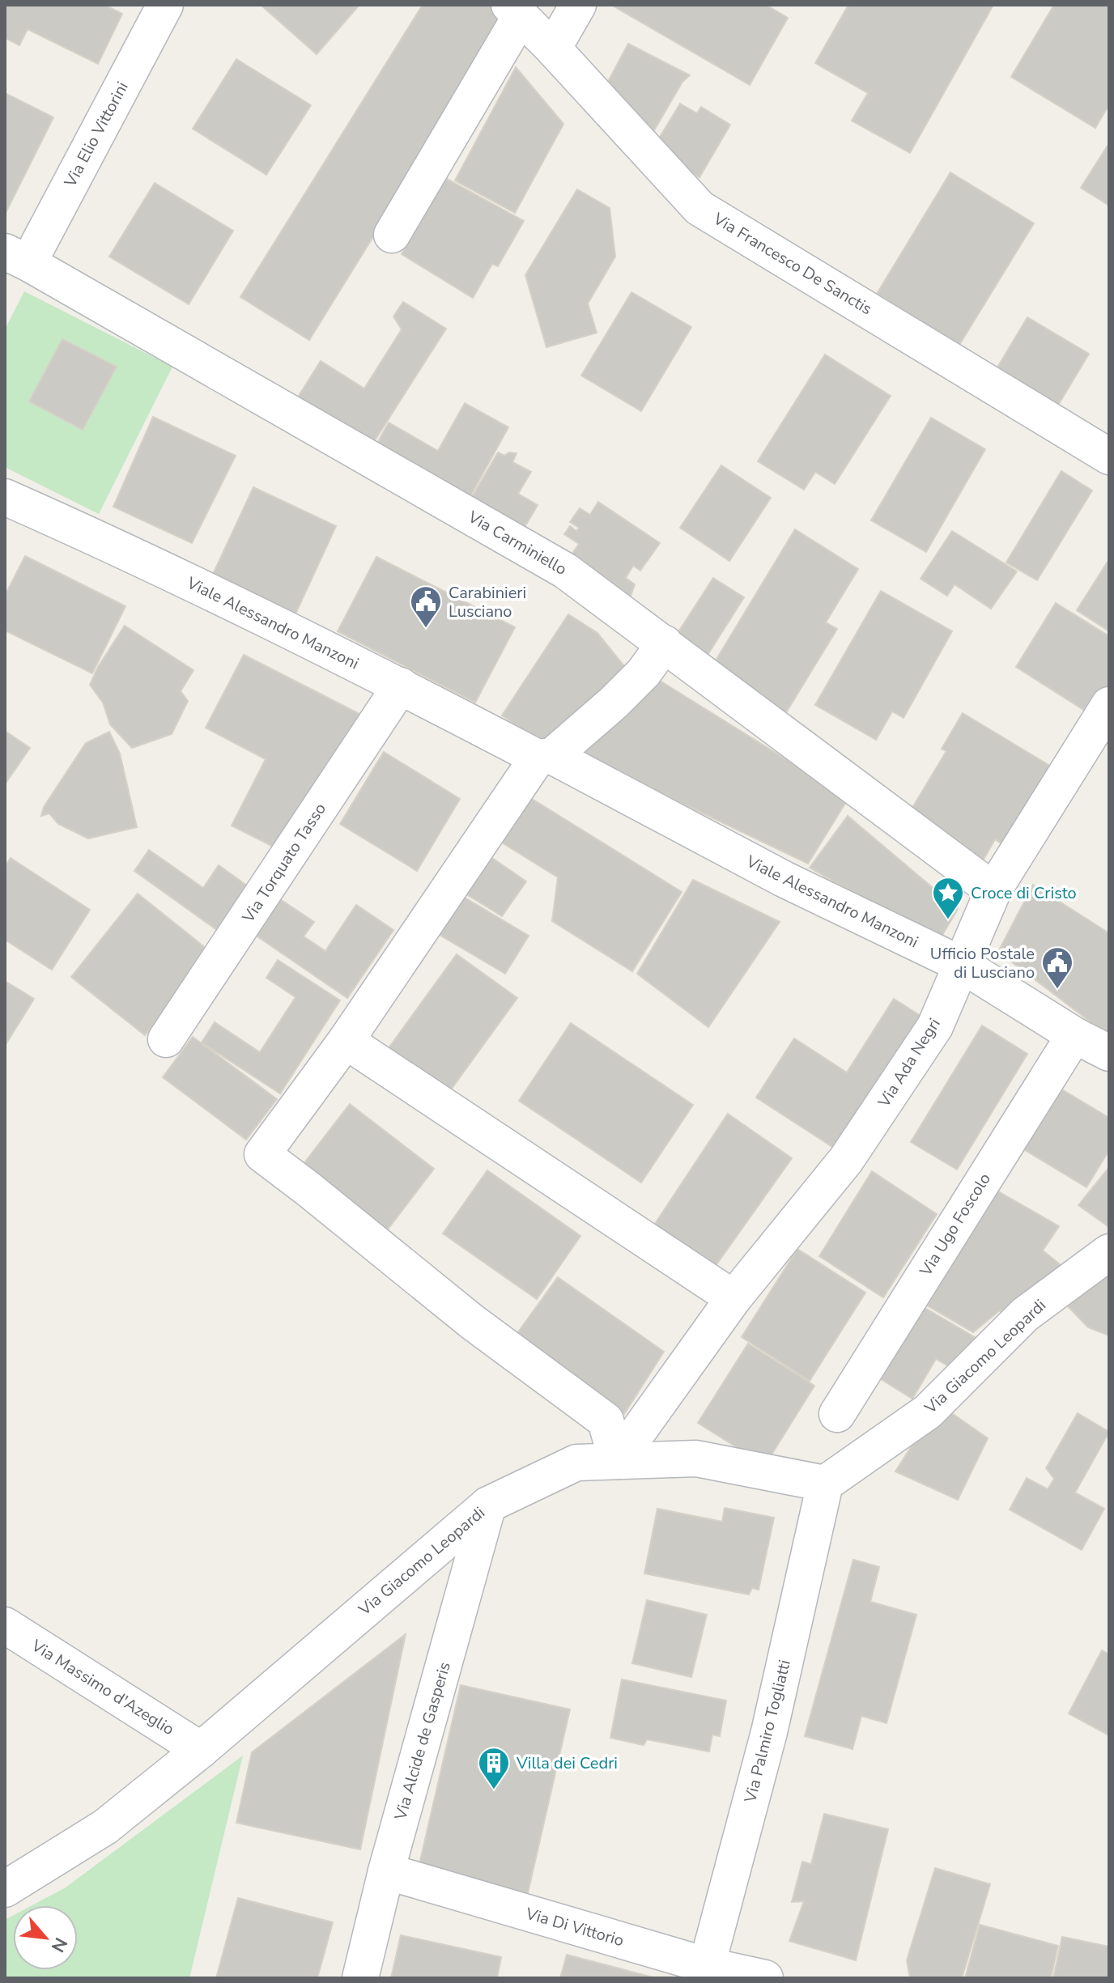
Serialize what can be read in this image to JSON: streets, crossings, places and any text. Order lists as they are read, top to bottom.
{
  "streets": {
    "street": [
      "Via Elio Vittorini",
      "Via Francesco De Sanctis",
      "Via Carminiello",
      "Viale Alessandro Manzoni",
      "Via Torquato Tasso",
      "Via Ada Negri",
      "Via Ugo Foscolo",
      "Via Giacomo Leopardi",
      "Via Massimo d'Azeglio",
      "Via Palmiro Togliatti",
      "Via Alcide de Gasperis",
      "Via Di Vittorio"
    ]
  },
  "crossings": [
    ["Via Elio Vittorini", "Via Carminiello"],
    ["Via Carminiello", "Via Ada Negri"],
    ["Viale Alessandro Manzoni", "Via Torquato Tasso"],
    ["Viale Alessandro Manzoni", "Via Ada Negri"],
    ["Viale Alessandro Manzoni", "Via Ugo Foscolo"],
    ["Via Ada Negri", "Via Giacomo Leopardi"],
    ["Via Giacomo Leopardi", "Via Massimo d'Azeglio"],
    ["Via Giacomo Leopardi", "Via Palmiro Togliatti"],
    ["Via Giacomo Leopardi", "Via Alcide de Gasperis"],
    ["Via Palmiro Togliatti", "Via Di Vittorio"],
    ["Via Alcide de Gasperis", "Via Di Vittorio"]
  ],
  "places": {
    "public building": ["Carabinieri Lusciano", "Ufficio Postale di Lusciano"],
    "place": ["Croce di Cristo"],
    "building": ["Villa dei Cedri"]
  },
  "north": "bottom right"
}
